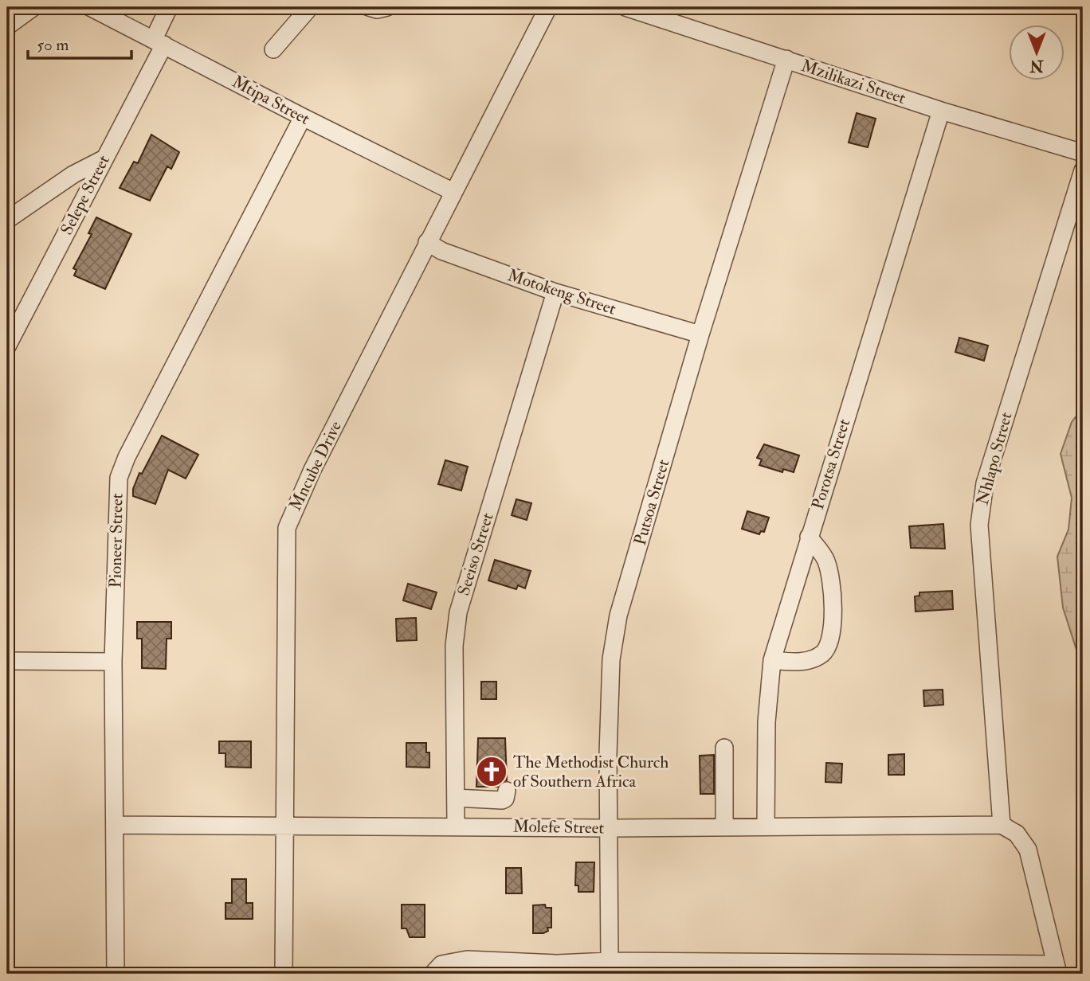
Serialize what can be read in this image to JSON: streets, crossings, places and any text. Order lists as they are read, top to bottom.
{
  "streets": {
    "street": [
      "Mzilikazi Street",
      "Mtipa Street",
      "Selepe Street",
      "Motokeng Street",
      "Nhlapo Street",
      "Porotsa Street",
      "Mncube Drive",
      "Putsoa Street",
      "Pioneer Street",
      "Seeiso Street",
      "Molefe Street"
    ]
  },
  "crossings": [
    ["Mzilikazi Street", "Porotsa Street"],
    ["Mzilikazi Street", "Putsoa Street"],
    ["Mtipa Street", "Selepe Street"],
    ["Mtipa Street", "Mncube Drive"],
    ["Mtipa Street", "Pioneer Street"],
    ["Motokeng Street", "Mncube Drive"],
    ["Motokeng Street", "Putsoa Street"],
    ["Motokeng Street", "Seeiso Street"],
    ["Nhlapo Street", "Molefe Street"],
    ["Porotsa Street", "Molefe Street"],
    ["Mncube Drive", "Molefe Street"],
    ["Putsoa Street", "Molefe Street"],
    ["Pioneer Street", "Molefe Street"],
    ["Seeiso Street", "Molefe Street"]
  ],
  "places": {
    "church": ["The Methodist Church of Southern Africa"]
  },
  "scale_bar": "50 m",
  "north": "bottom"
}
